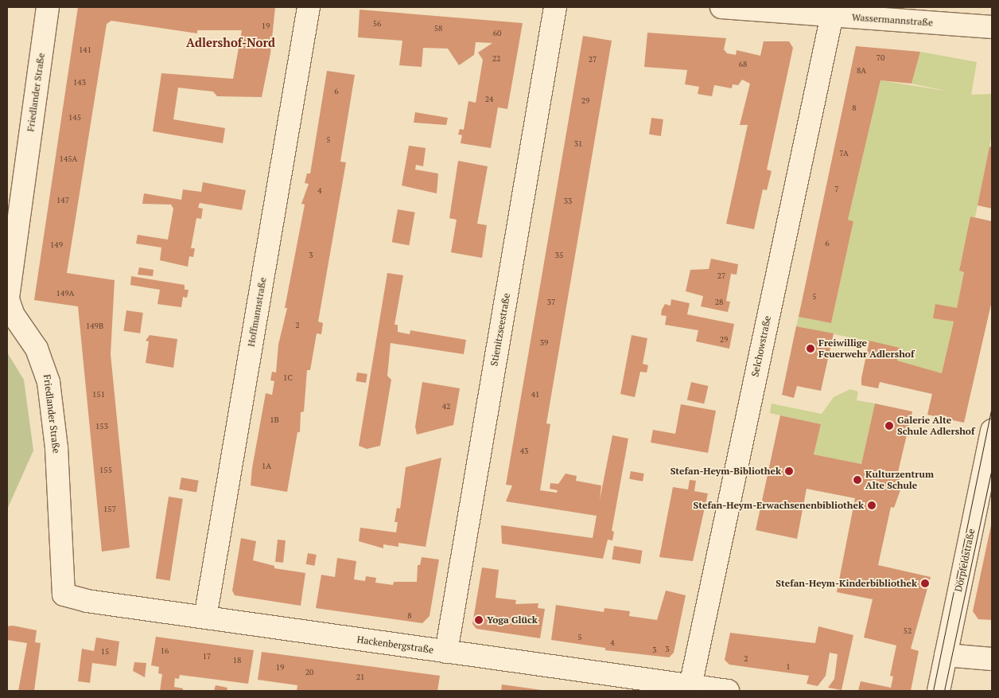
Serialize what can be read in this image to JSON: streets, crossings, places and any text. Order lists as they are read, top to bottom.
{
  "streets": {
    "street": [
      "Wassermannstraße",
      "Friedlander Straße",
      "Hoffmannstraße",
      "Stienitzseestraße",
      "Selchowstraße",
      "Dörpfeldstraße",
      "Hackenbergstraße"
    ]
  },
  "crossings": [
    ["Wassermannstraße", "Selchowstraße"],
    ["Friedlander Straße", "Hackenbergstraße"],
    ["Hoffmannstraße", "Hackenbergstraße"],
    ["Stienitzseestraße", "Hackenbergstraße"],
    ["Selchowstraße", "Hackenbergstraße"]
  ],
  "districts": ["Adlershof-Nord"],
  "places": [
    "Freiwillige Feuerwehr Adlershof",
    "Galerie Alte Schule Adlershof",
    "Stefan-Heym-Bibliothek",
    "Kulturzentrum Alte Schule",
    "Stefan-Heym-Erwachsenenbibliothek",
    "Stefan-Heym-Kinderbibliothek",
    "Yoga Glück"
  ],
  "house_numbers": [
    "56",
    "19",
    "58",
    "60",
    "141",
    "70",
    "22",
    "27",
    "68",
    "8A",
    "143",
    "6",
    "24",
    "29",
    "8",
    "145",
    "5",
    "31",
    "7A",
    "145A",
    "7",
    "4",
    "147",
    "33",
    "6",
    "149",
    "3",
    "35",
    "27",
    "149A",
    "5",
    "37",
    "28",
    "2",
    "149B",
    "29",
    "39",
    "1C",
    "151",
    "41",
    "42",
    "1B",
    "153",
    "43",
    "1A",
    "155",
    "157",
    "8",
    "52",
    "5",
    "4",
    "3",
    "3",
    "16",
    "15",
    "17",
    "2",
    "18",
    "1",
    "19",
    "20",
    "21"
  ]
}
